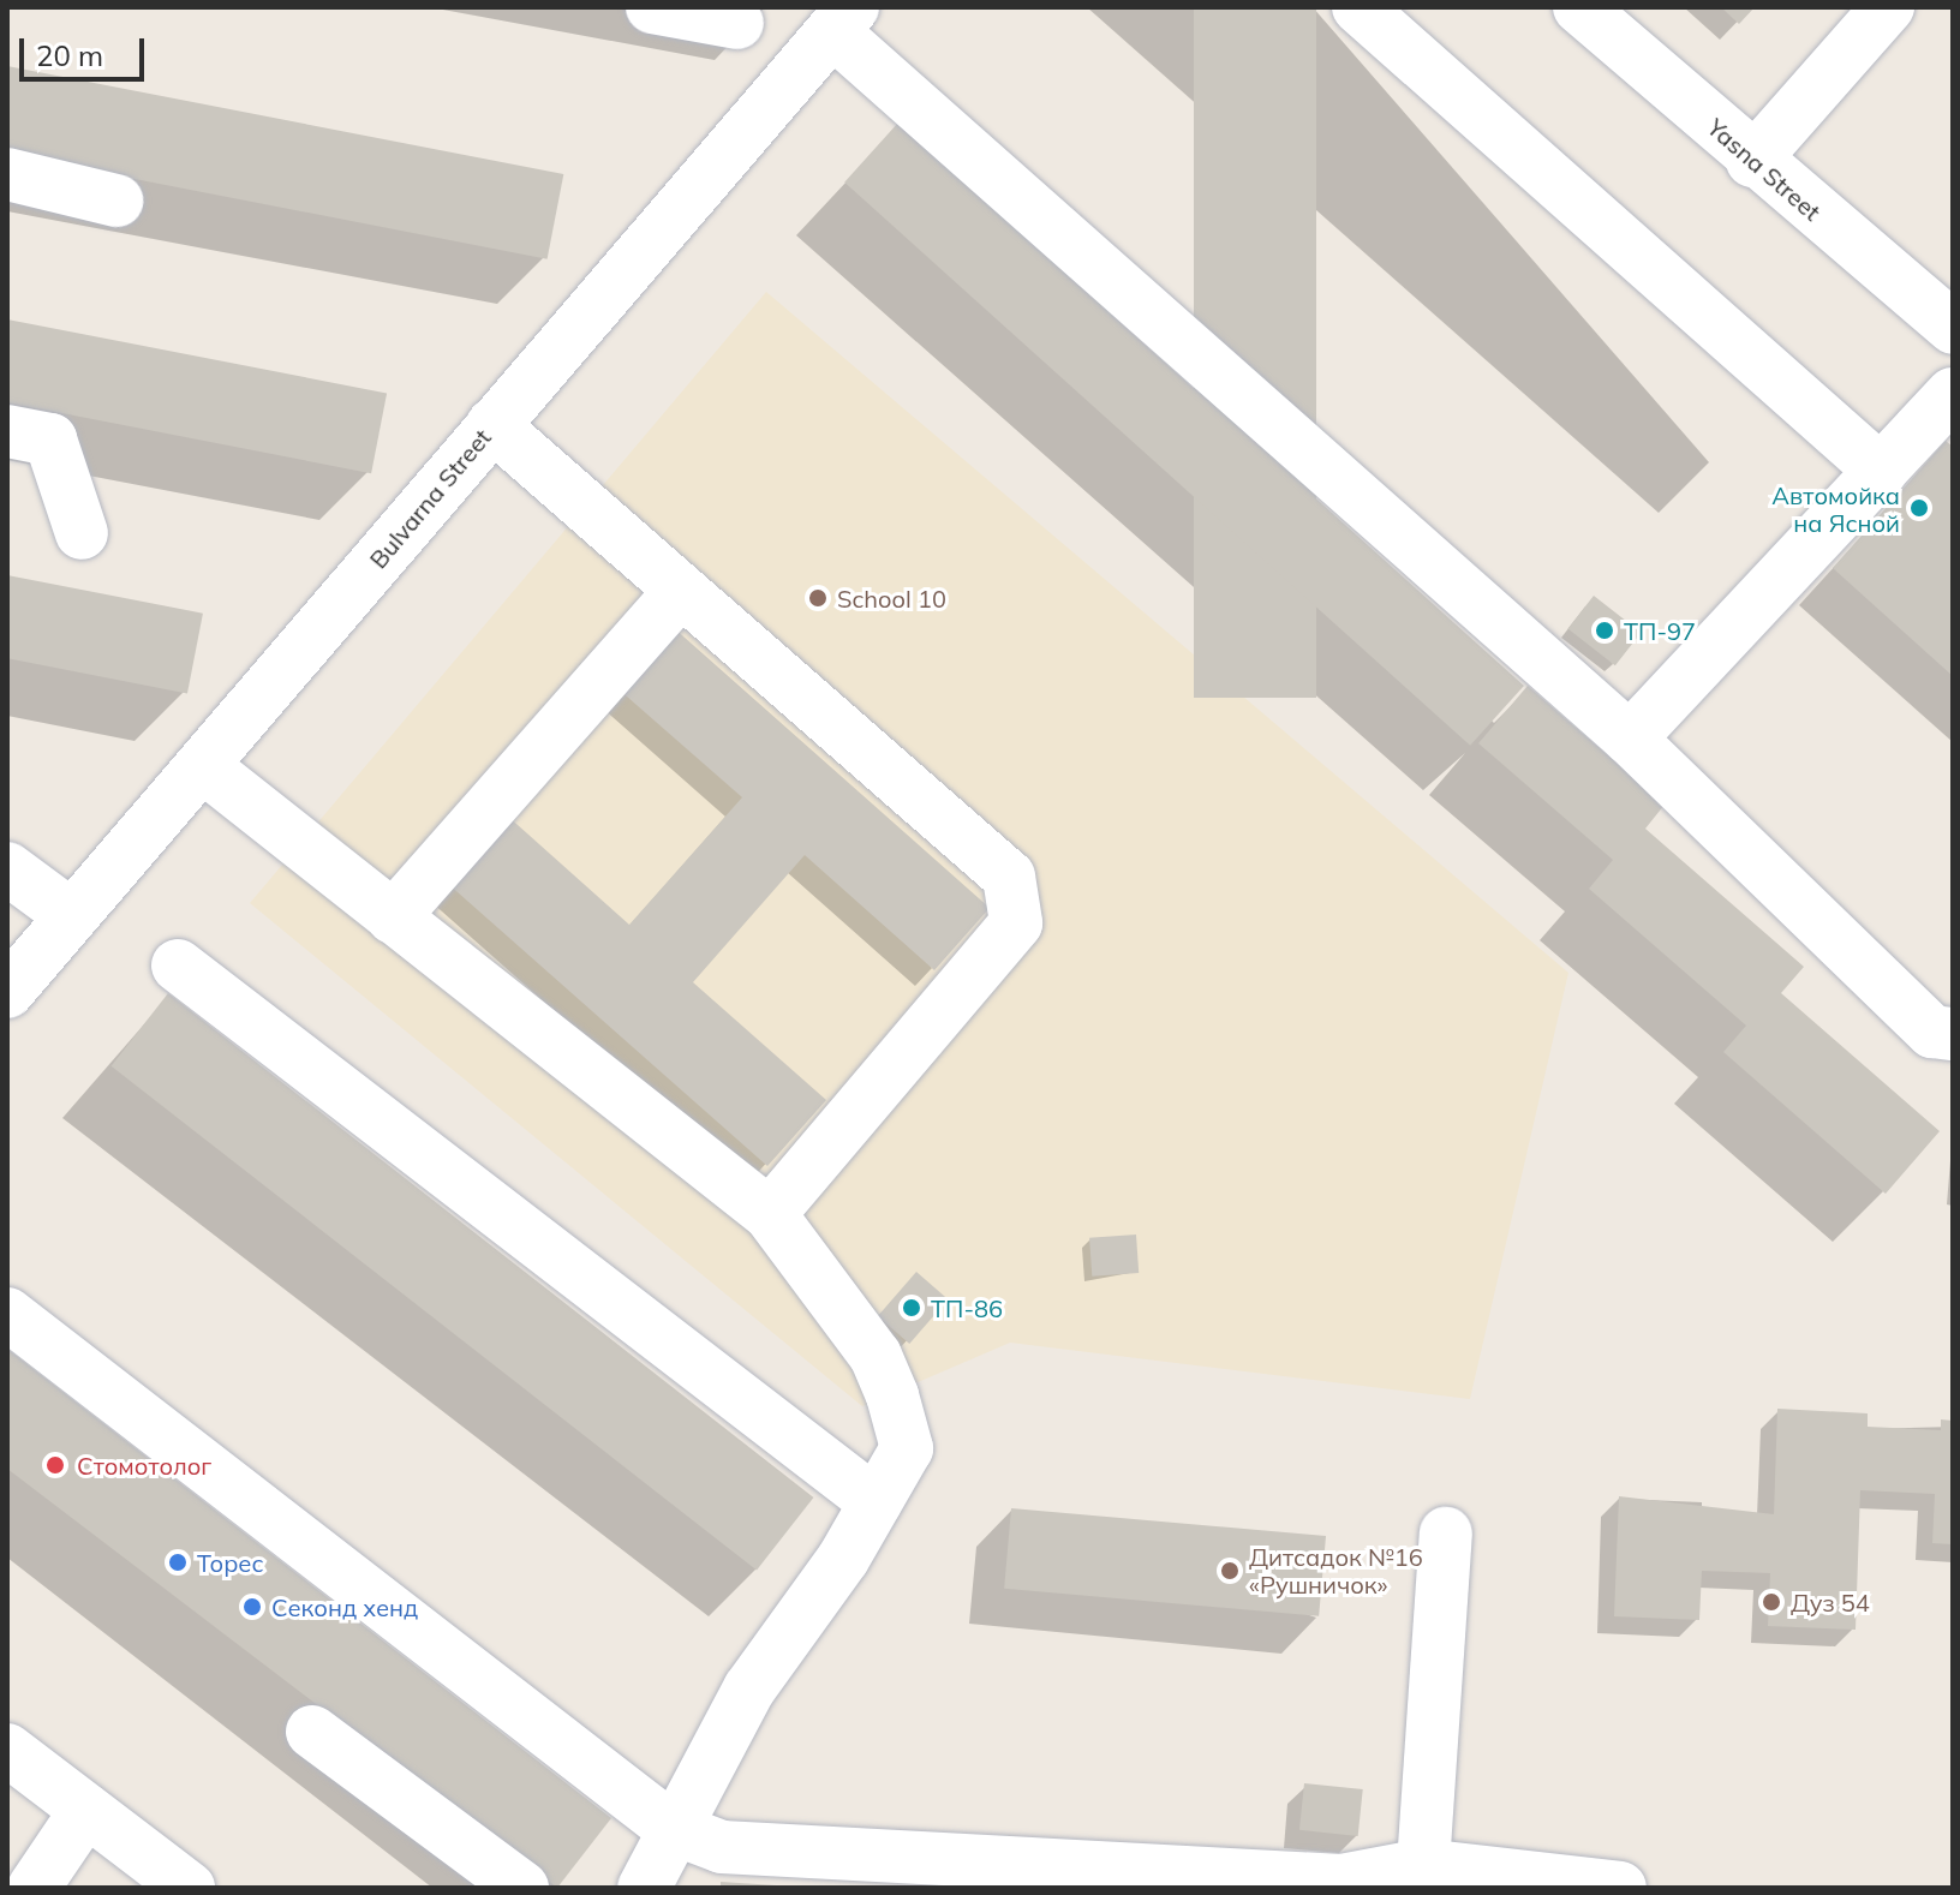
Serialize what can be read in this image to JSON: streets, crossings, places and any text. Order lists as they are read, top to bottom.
{
  "streets": {
    "street": ["Yasna Street", "Bulvarna Street"]
  },
  "places": [
    "Автомойка на Ясной",
    "School 10",
    "ТП-97",
    "ТП-86",
    "Стомотолог",
    "Торес",
    "Дитсадок №16 «Рушничок»",
    "Дуз 54",
    "Секонд хенд"
  ],
  "scale_bar": "20 m"
}
